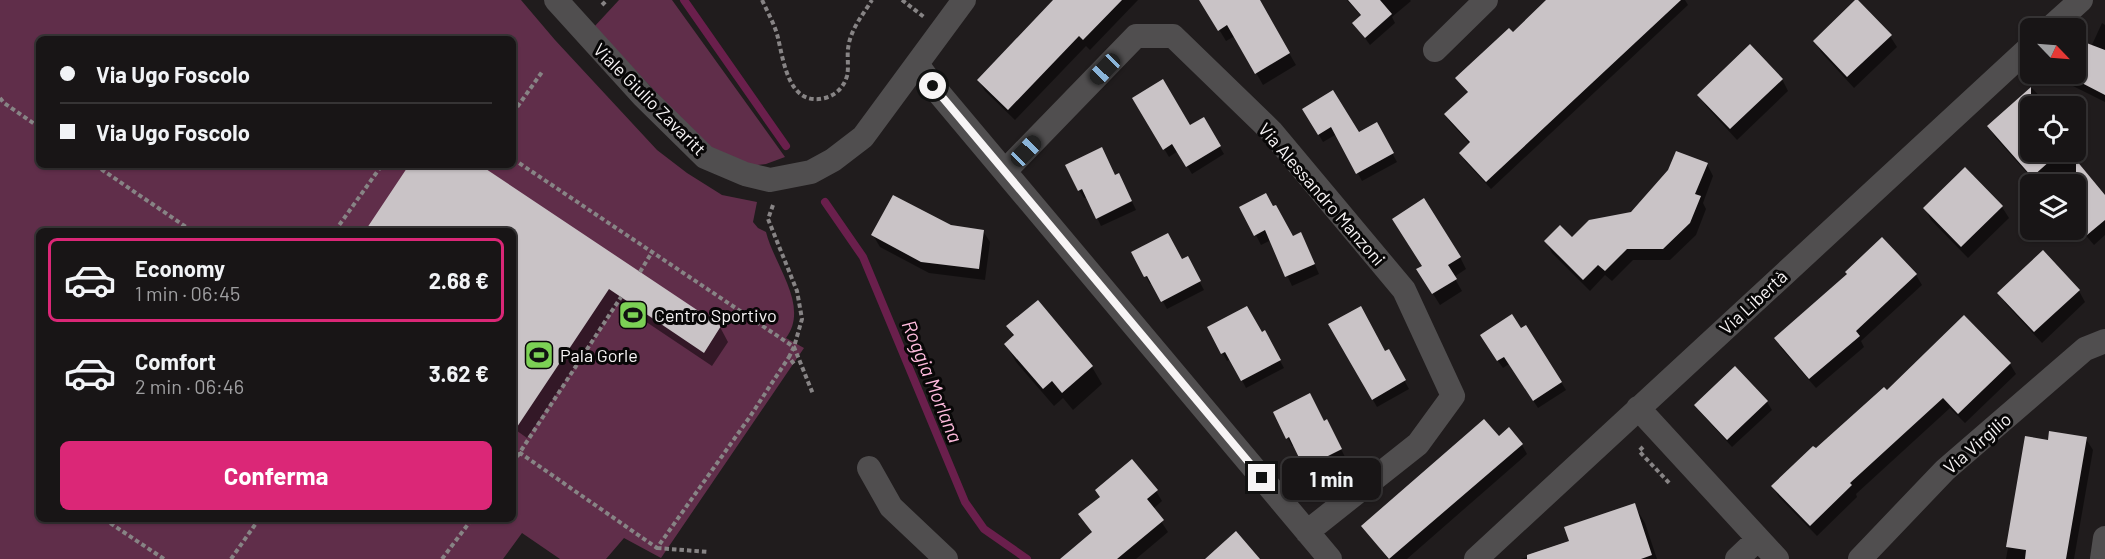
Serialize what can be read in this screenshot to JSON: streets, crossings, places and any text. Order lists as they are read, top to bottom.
{
  "streets": {
    "street": [
      "Viale Giulio Zavaritt",
      "Via Alessandro Manzoni",
      "Via Libertà",
      "Via Virgilio"
    ]
  },
  "water": ["Roggia Morlana"],
  "places": {
    "sports": ["Centro Sportivo", "Pala Gorle"]
  },
  "north": "bottom right",
  "page": {
    "banner": ["Via Ugo Foscolo", "Via Ugo Foscolo"],
    "list": [
      {
        "name": "Economy",
        "note": "1 min · 06:45",
        "value": "2.68 €"
      },
      {
        "name": "Comfort",
        "note": "2 min · 06:46",
        "value": "3.62 €"
      }
    ],
    "buttons": "Conferma",
    "bubble": "1 min"
  }
}
